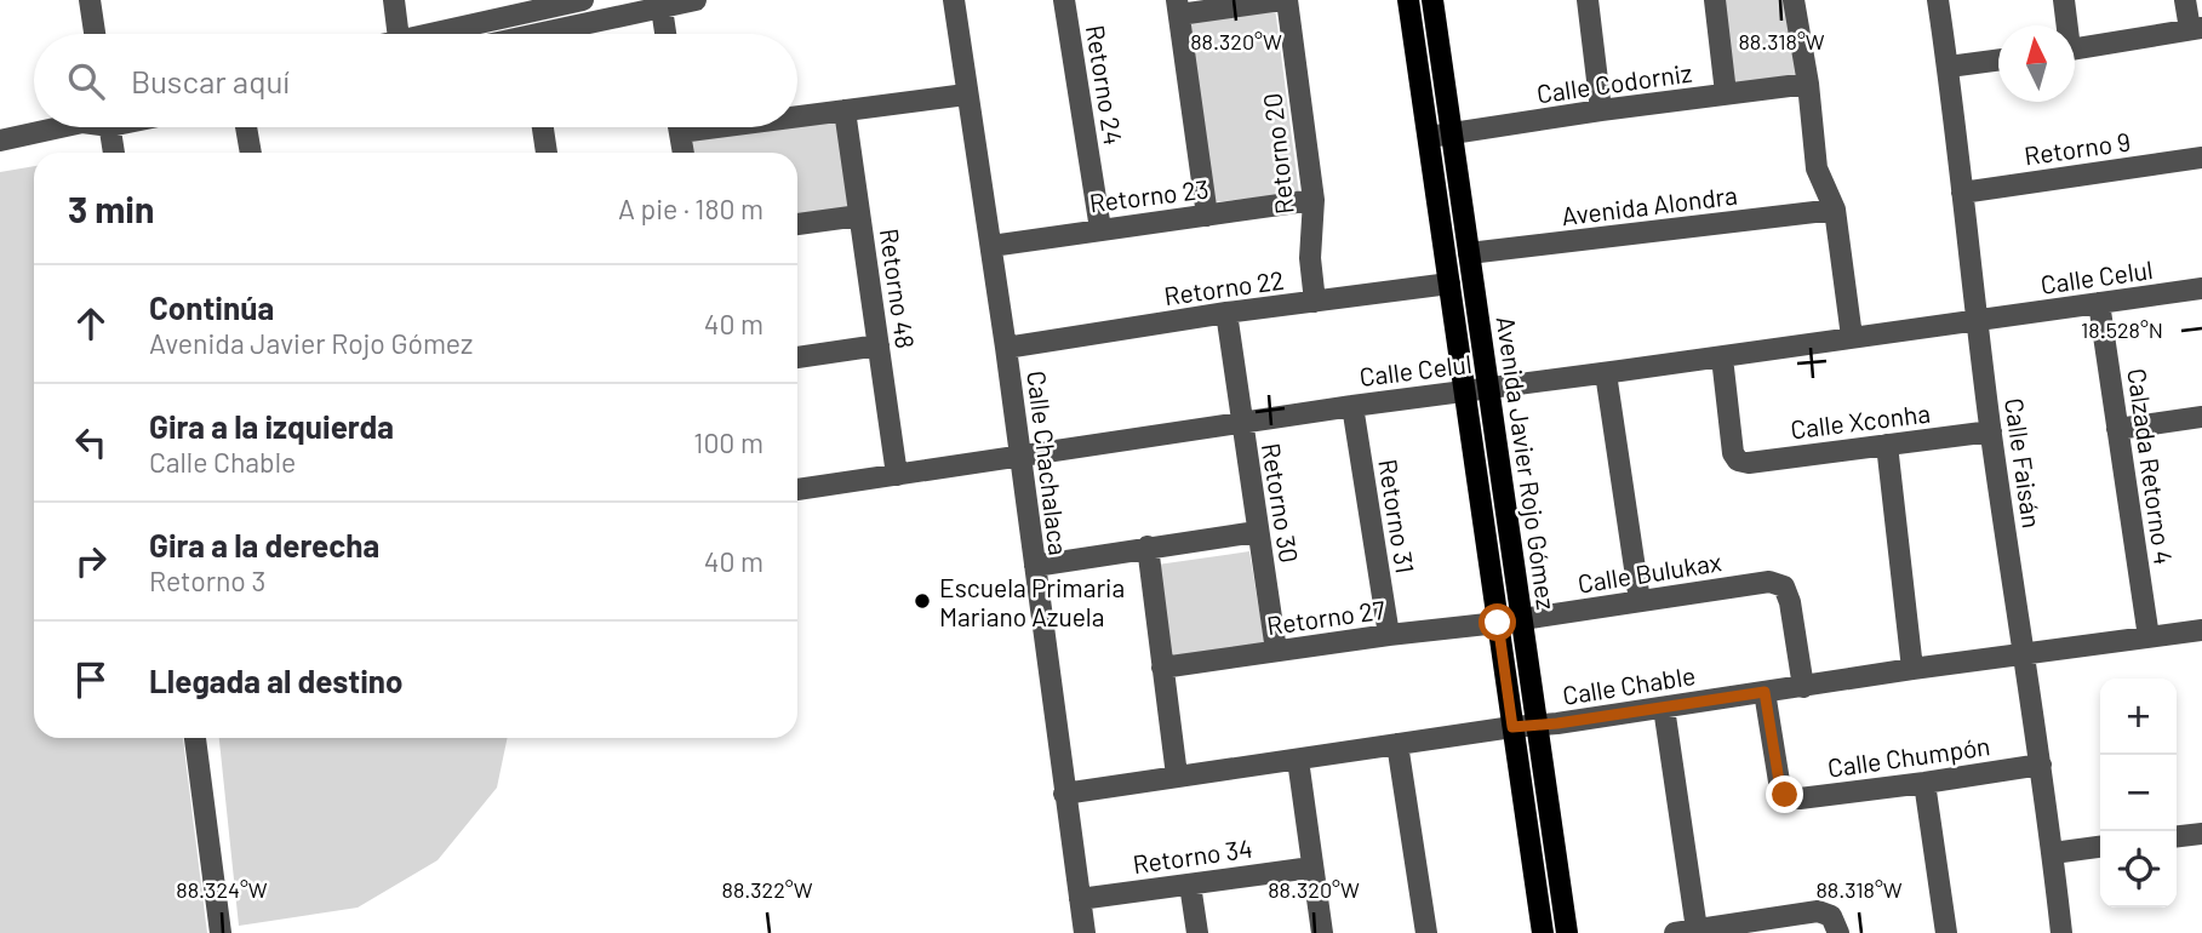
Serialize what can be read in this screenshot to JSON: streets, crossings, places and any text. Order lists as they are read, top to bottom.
{
  "streets": {
    "main road": ["Avenida Javier Rojo Gómez"],
    "street": [
      "Calle Codorniz",
      "Retorno 24",
      "Retorno 9",
      "Retorno 20",
      "Retorno 23",
      "Avenida Alondra",
      "Calle Celul",
      "Retorno 22",
      "Retorno 48",
      "Calle Xconha",
      "Calle Chachalaca",
      "Calle Faisán",
      "Calzada Retorno 4",
      "Retorno 30",
      "Retorno 31",
      "Calle Bulukax",
      "Retorno 27",
      "Calle Chable",
      "Calle Chumpón",
      "Retorno 34"
    ]
  },
  "crossings": [
    ["Calle Codorniz", "Avenida Javier Rojo Gómez"],
    ["Retorno 24", "Retorno 23"],
    ["Retorno 9", "Calle Faisán"],
    ["Retorno 20", "Retorno 23"],
    ["Retorno 20", "Retorno 22"],
    ["Retorno 23", "Calle Chachalaca"],
    ["Avenida Alondra", "Avenida Javier Rojo Gómez"],
    ["Calle Celul", "Retorno 48"],
    ["Calle Celul", "Calle Xconha"],
    ["Calle Celul", "Calle Chachalaca"],
    ["Calle Celul", "Avenida Javier Rojo Gómez"],
    ["Calle Celul", "Calle Faisán"],
    ["Calle Celul", "Calzada Retorno 4"],
    ["Calle Celul", "Retorno 30"],
    ["Calle Celul", "Retorno 31"],
    ["Retorno 22", "Calle Chachalaca"],
    ["Retorno 22", "Avenida Javier Rojo Gómez"],
    ["Retorno 22", "Retorno 30"],
    ["Calle Xconha", "Calle Faisán"],
    ["Calle Chachalaca", "Calle Chable"],
    ["Calle Chachalaca", "Retorno 34"],
    ["Avenida Javier Rojo Gómez", "Calle Bulukax"],
    ["Avenida Javier Rojo Gómez", "Retorno 27"],
    ["Avenida Javier Rojo Gómez", "Calle Chable"],
    ["Calle Faisán", "Calle Chable"],
    ["Calle Faisán", "Calle Chumpón"],
    ["Calzada Retorno 4", "Calle Chable"],
    ["Retorno 30", "Retorno 27"],
    ["Retorno 31", "Retorno 27"],
    ["Calle Bulukax", "Calle Chable"],
    ["Calle Chable", "Calle Chumpón"]
  ],
  "places": ["Escuela Primaria Mariano Azuela"],
  "north": "top",
  "page": {
    "search": "Buscar aquí",
    "heading": ["3 min", "A pie · 180 m"],
    "list": [
      ["Continúa", "Avenida Javier Rojo Gómez", "40 m"],
      ["Gira a la izquierda", "Calle Chable", "100 m"],
      ["Gira a la derecha", "Retorno 3", "40 m"],
      "Llegada al destino"
    ],
    "map_buttons": ["+", "−"]
  },
  "coordinates": [
    "88.320°W",
    "88.318°W",
    "18.528°N",
    "88.324°W",
    "88.322°W"
  ]
}
